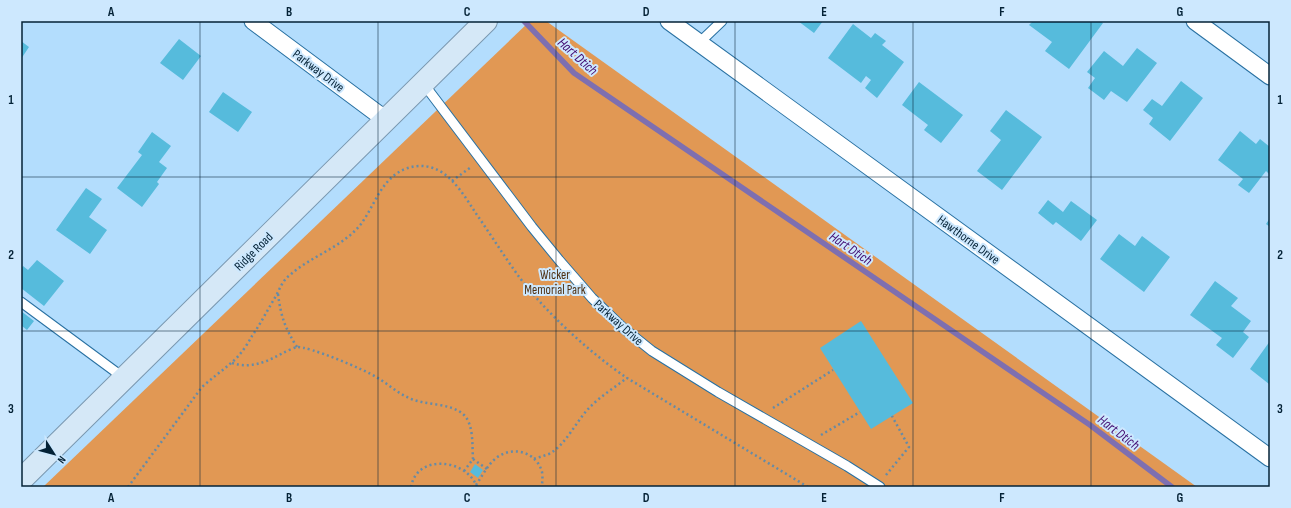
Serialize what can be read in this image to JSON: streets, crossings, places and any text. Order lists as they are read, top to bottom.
{
  "streets": {
    "main road": ["Ridge Road"],
    "street": ["Parkway Drive", "Hawthorne Drive"]
  },
  "crossings": [
    ["Parkway Drive", "Ridge Road"]
  ],
  "water": ["Hart Dtich"],
  "parks": ["Wicker Memorial Park"],
  "north": "bottom right",
  "grid": {
    "columns": [
      "A",
      "B",
      "C",
      "D",
      "E",
      "F",
      "G"
    ],
    "rows": ["1", "2", "3"]
  }
}
